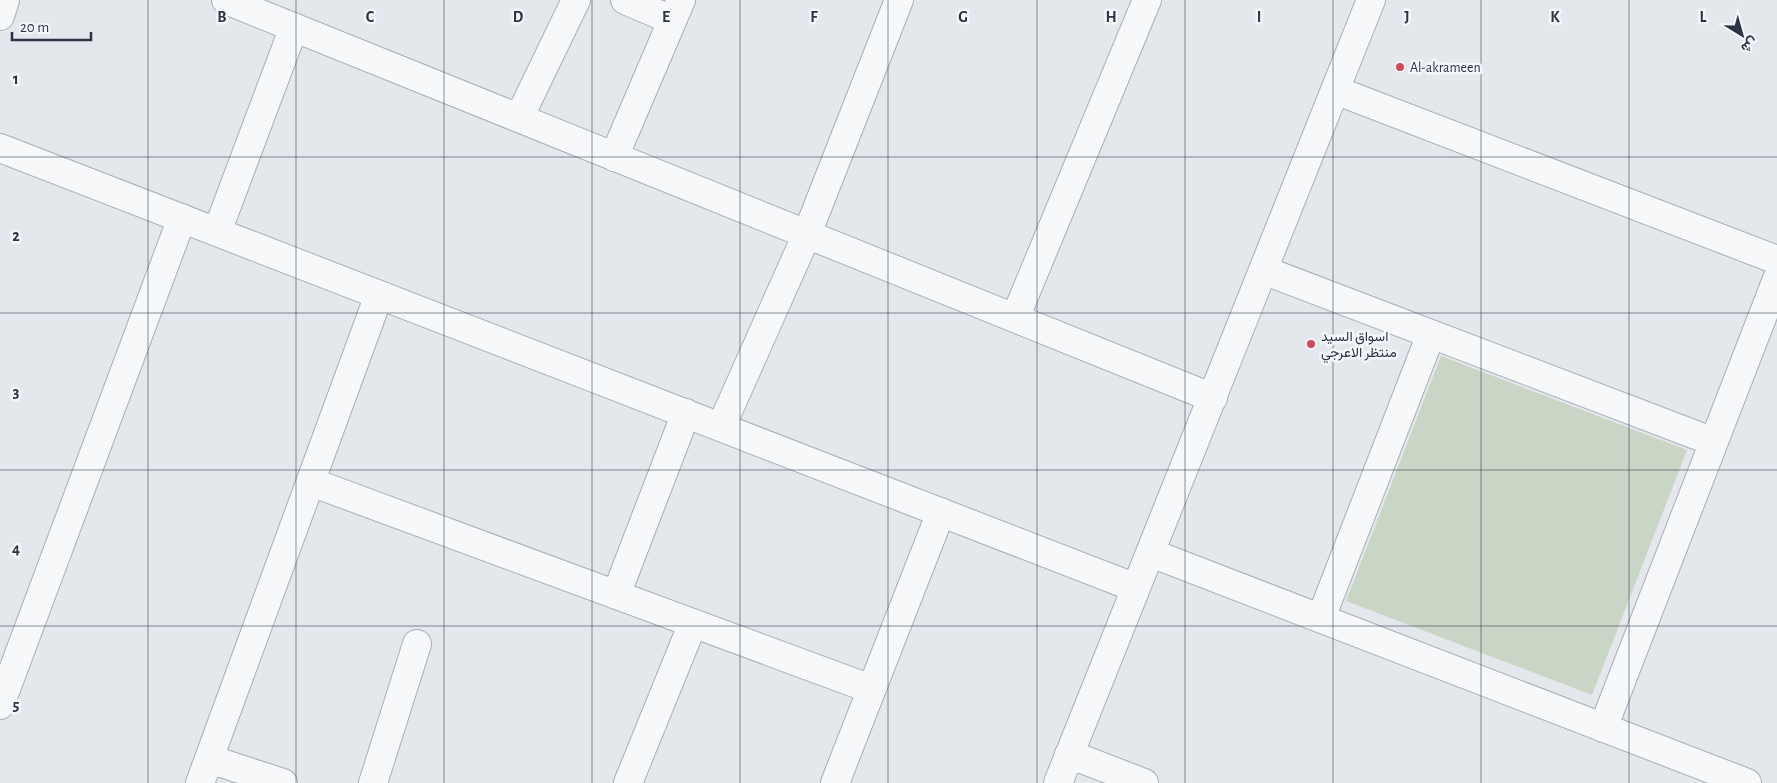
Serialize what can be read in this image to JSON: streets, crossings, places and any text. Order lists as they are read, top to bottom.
{
  "places": ["Al-akrameen", "اسواق السيد منتظر الاعرجي"],
  "scale_bar": "20 m",
  "north": "bottom right",
  "grid": {
    "columns": [
      "B",
      "C",
      "D",
      "E",
      "F",
      "G",
      "H",
      "I",
      "J",
      "K",
      "L"
    ],
    "rows": [
      "1",
      "2",
      "3",
      "4",
      "5"
    ]
  }
}
